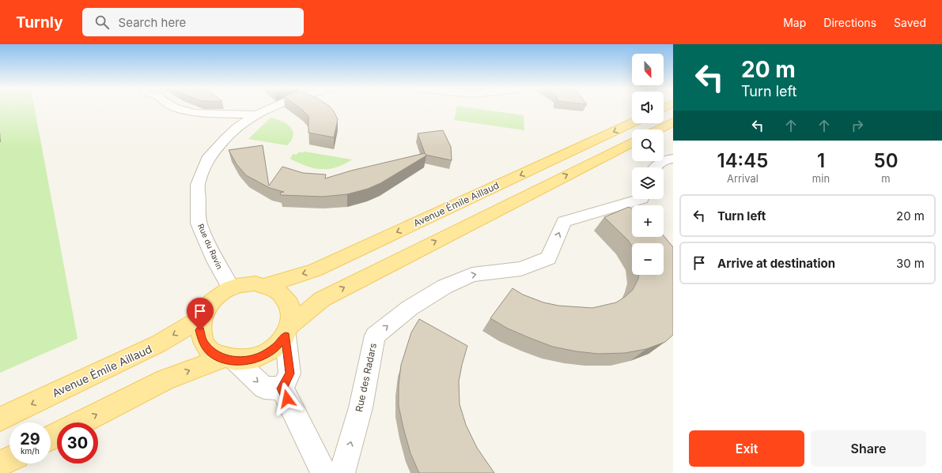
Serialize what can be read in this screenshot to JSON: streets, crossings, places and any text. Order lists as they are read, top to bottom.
{
  "streets": {
    "main road": ["Avenue Émile Aillaud"],
    "street": ["Rue du Ravin", "Rue des Radars"]
  },
  "crossings": [
    ["Avenue Émile Aillaud", "Rue du Ravin"]
  ],
  "one_way": ["Rue des Radars"],
  "north": "bottom",
  "page": {
    "header": "Turnly",
    "search": "Search here",
    "nav": ["Map", "Directions", "Saved"],
    "turn": ["20 m", "Turn left"],
    "map_buttons": ["+", "−"],
    "eta": [
      "14:45",
      "Arrival",
      "1",
      "min",
      "50",
      "m"
    ],
    "list": [
      {
        "name": "Turn left",
        "value": "20 m"
      },
      {
        "name": "Arrive at destination",
        "value": "30 m"
      }
    ],
    "speed": "29 km/h",
    "limit": "30",
    "buttons": ["Exit", "Share"]
  }
}
